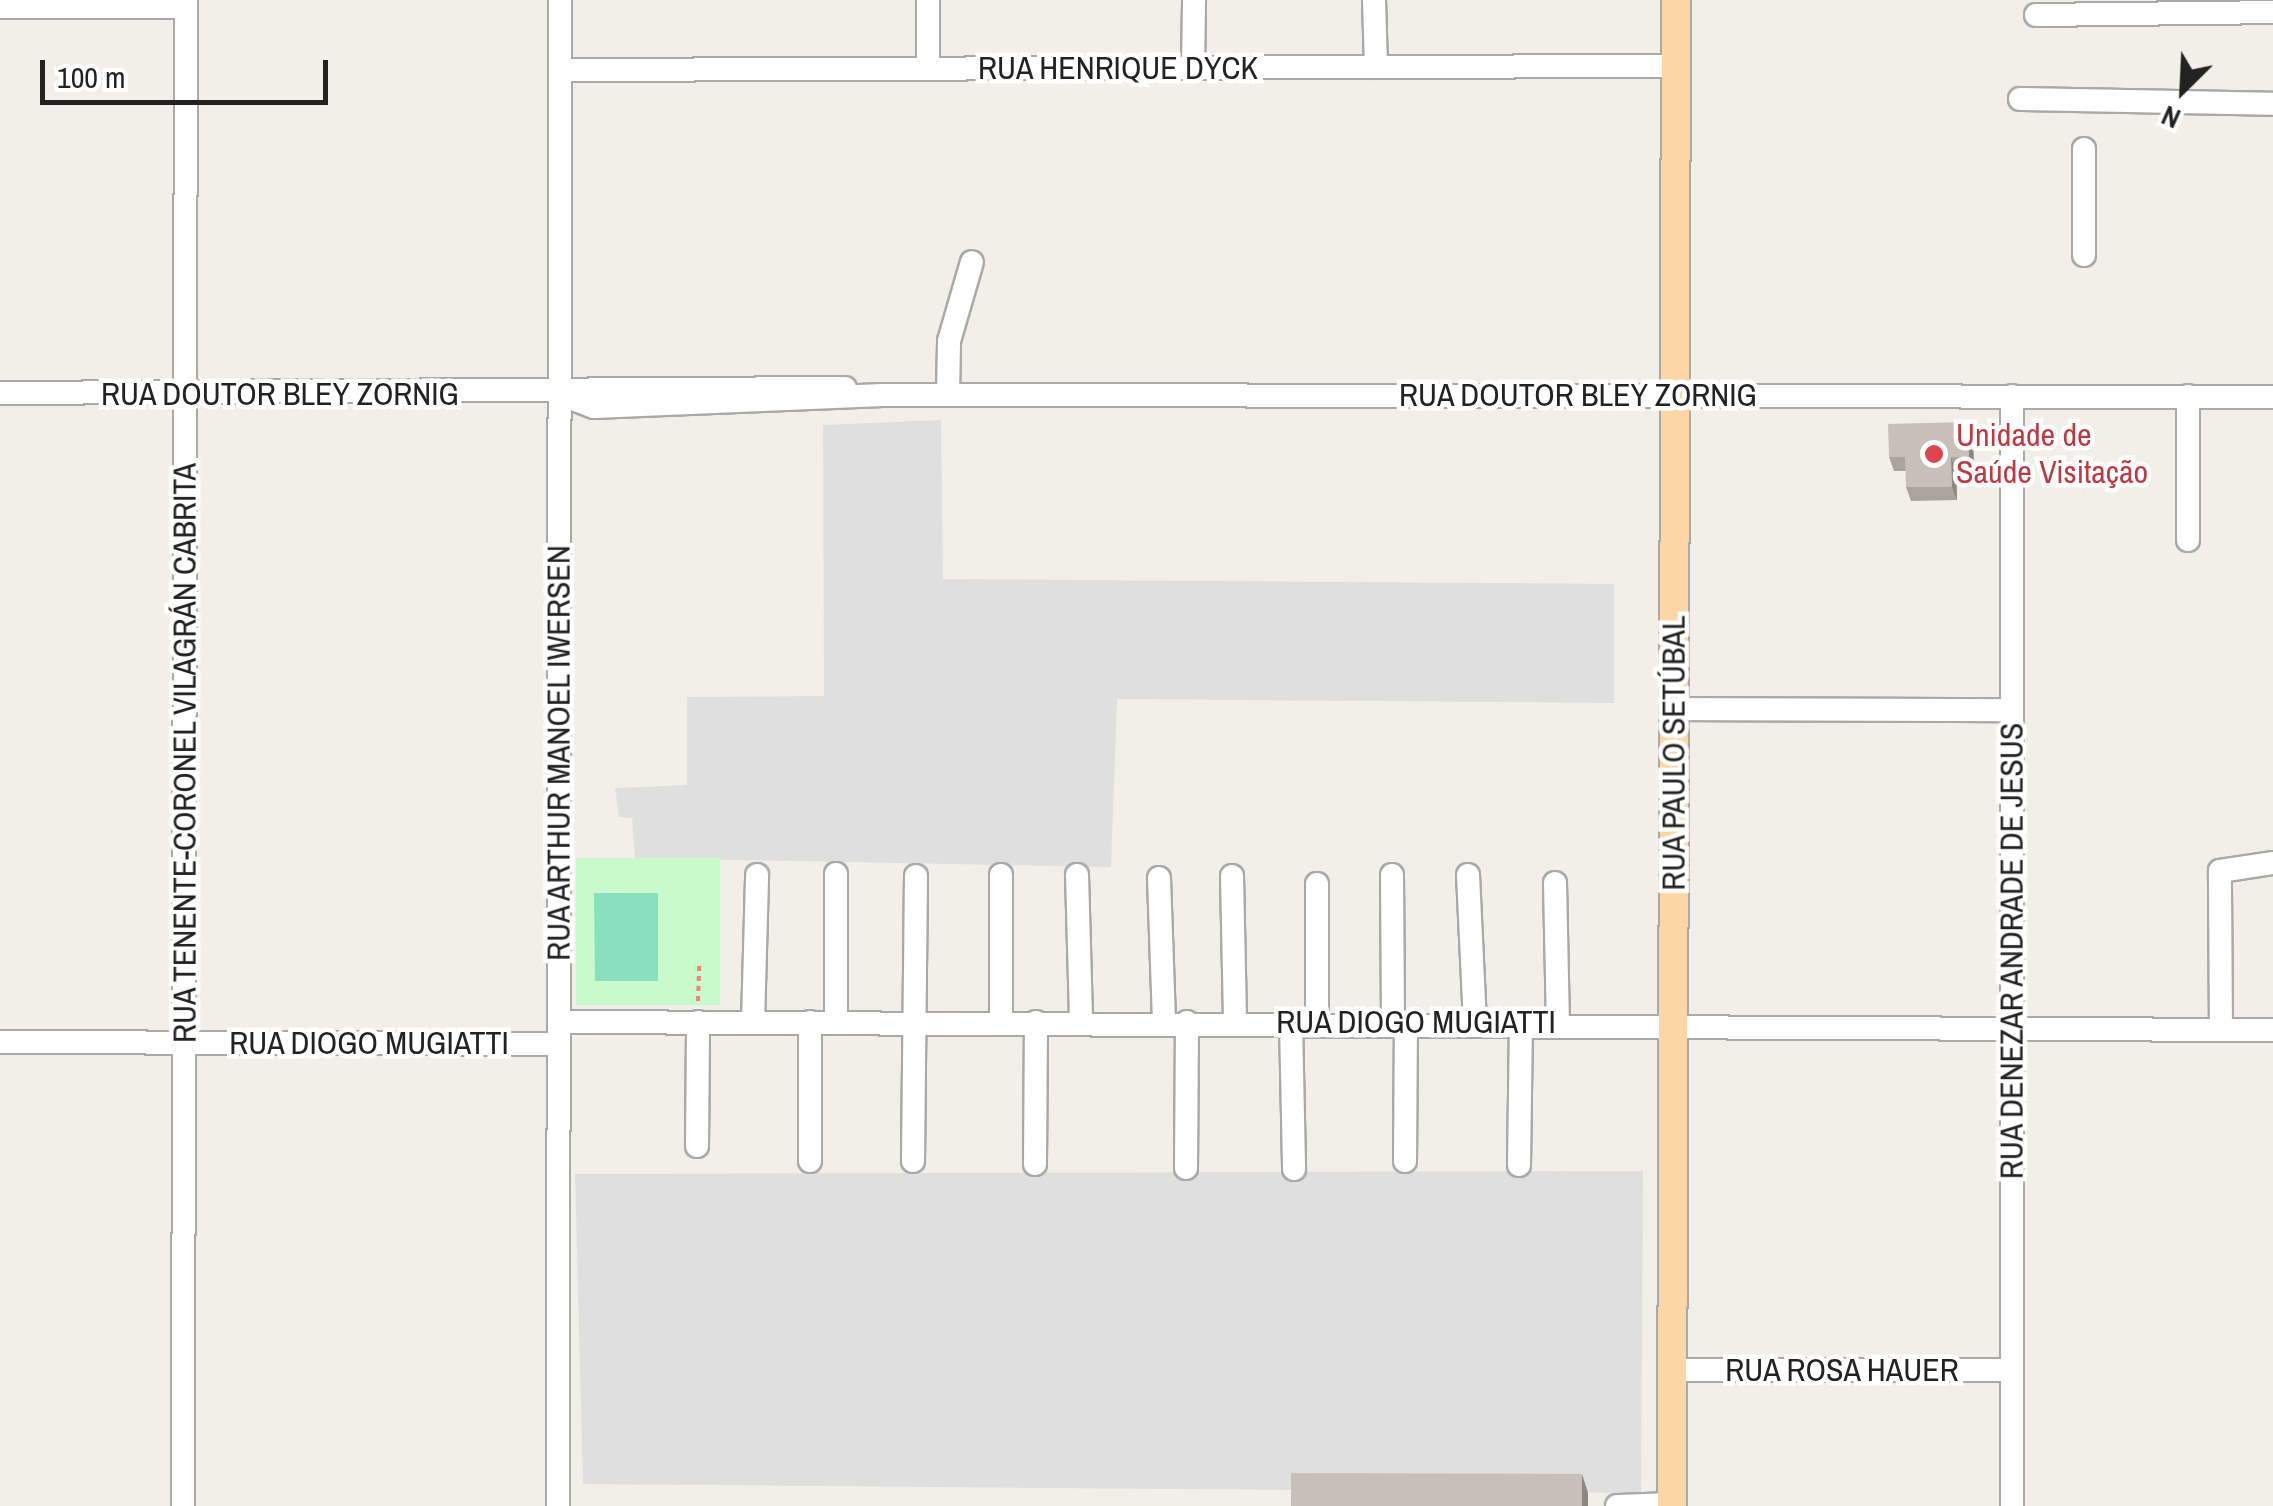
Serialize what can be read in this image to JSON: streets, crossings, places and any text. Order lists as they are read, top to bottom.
{
  "streets": {
    "main road": ["RUA PAULO SETÚBAL"],
    "street": [
      "RUA HENRIQUE DYCK",
      "RUA DOUTOR BLEY ZORNIG",
      "RUA TENENTE-CORONEL VILAGRÁN CABRITA",
      "RUA ARTHUR MANOEL IWERSEN",
      "RUA DENEZAR ANDRADE DE JESUS",
      "RUA DIOGO MUGIATTI",
      "RUA ROSA HAUER"
    ]
  },
  "crossings": [
    ["RUA HENRIQUE DYCK", "RUA ARTHUR MANOEL IWERSEN"],
    ["RUA HENRIQUE DYCK", "RUA PAULO SETÚBAL"],
    ["RUA DOUTOR BLEY ZORNIG", "RUA TENENTE-CORONEL VILAGRÁN CABRITA"],
    ["RUA DOUTOR BLEY ZORNIG", "RUA ARTHUR MANOEL IWERSEN"],
    ["RUA DOUTOR BLEY ZORNIG", "RUA PAULO SETÚBAL"],
    ["RUA DOUTOR BLEY ZORNIG", "RUA DENEZAR ANDRADE DE JESUS"],
    ["RUA TENENTE-CORONEL VILAGRÁN CABRITA", "RUA DIOGO MUGIATTI"],
    ["RUA ARTHUR MANOEL IWERSEN", "RUA DIOGO MUGIATTI"],
    ["RUA PAULO SETÚBAL", "RUA DIOGO MUGIATTI"],
    ["RUA PAULO SETÚBAL", "RUA ROSA HAUER"],
    ["RUA DENEZAR ANDRADE DE JESUS", "RUA DIOGO MUGIATTI"],
    ["RUA DENEZAR ANDRADE DE JESUS", "RUA ROSA HAUER"]
  ],
  "places": ["Unidade de Saúde Visitação"],
  "scale_bar": "100 m",
  "north": "bottom left"
}
